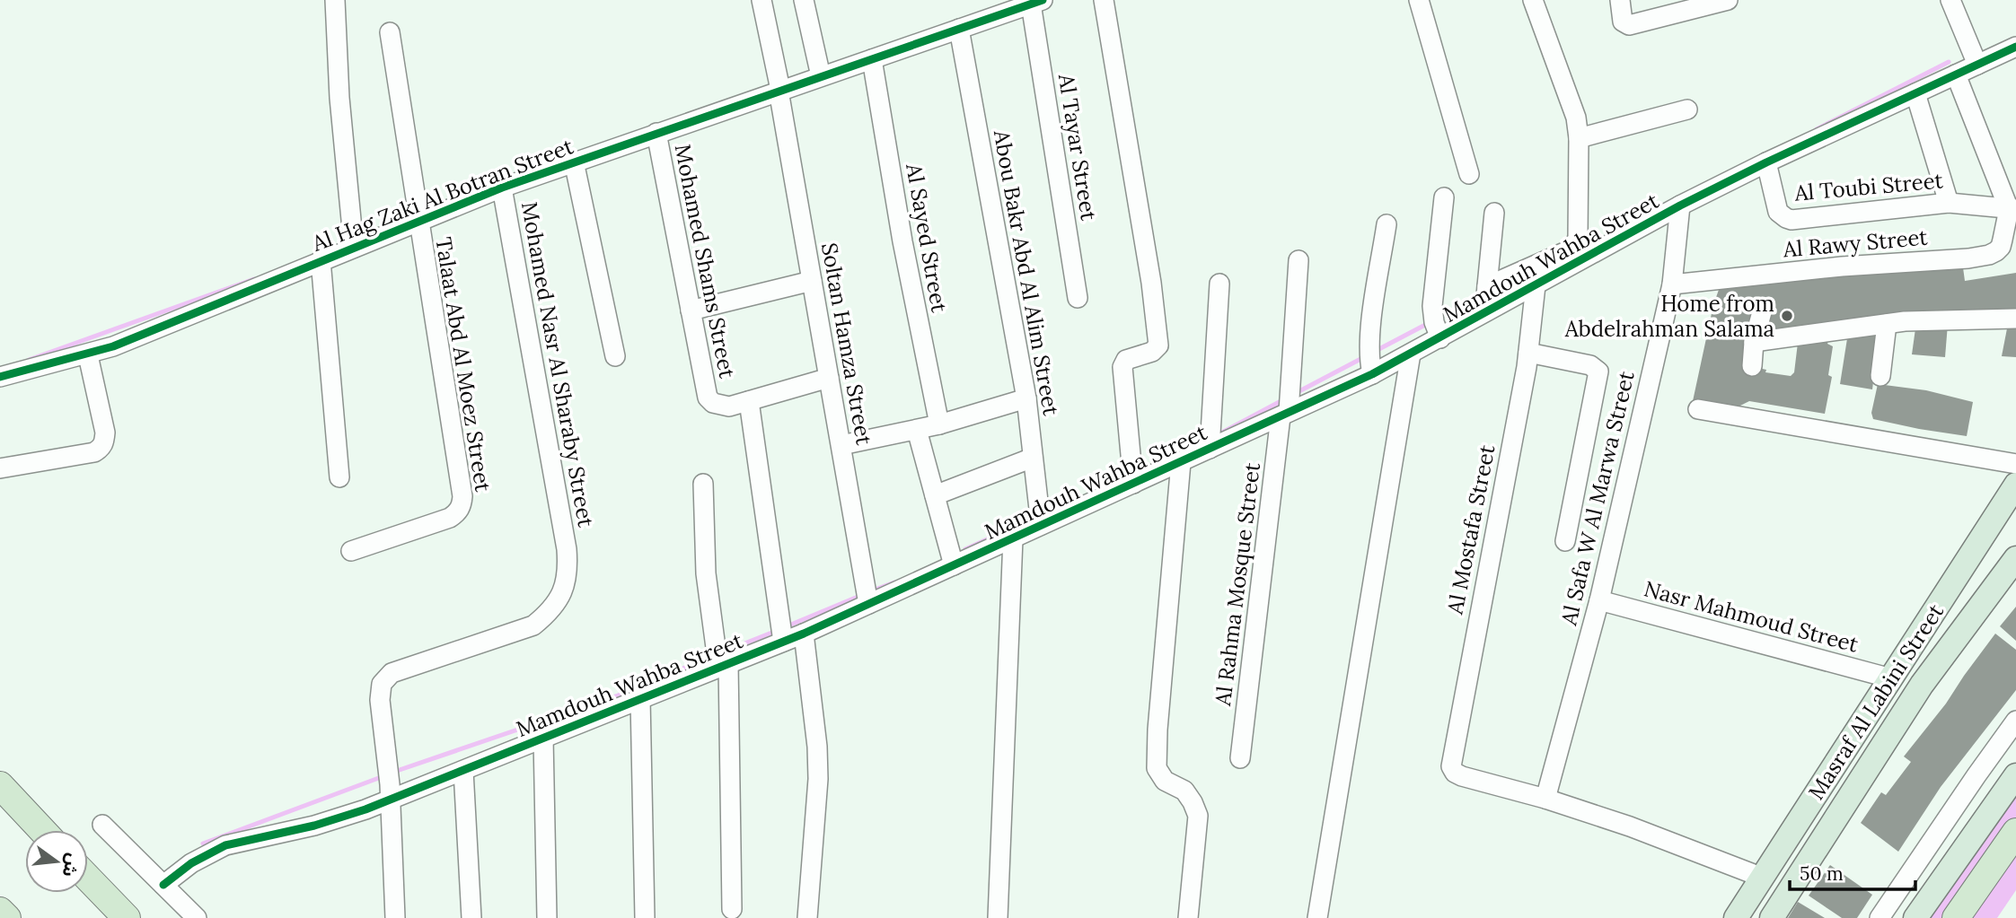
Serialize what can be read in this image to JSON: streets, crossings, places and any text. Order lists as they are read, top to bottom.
{
  "streets": {
    "main road": ["Masraf Al Labini Street"],
    "street": [
      "Al Tayar Street",
      "Al Toubi Street",
      "Al Hag Zaki Al Botran Street",
      "Al Sayed Street",
      "Al Rawy Street",
      "Mamdouh Wahba Street",
      "Mohamed Shams Street",
      "Abou Bakr Abd Al Alim Street",
      "Soltan Hamza Street",
      "Talaat Abd Al Moez Street",
      "Mohamed Nasr Al Sharaby Street",
      "Al Safa W Al Marwa Street",
      "Al Mostafa Street",
      "Al Rahma Mosque Street",
      "Nasr Mahmoud Street"
    ]
  },
  "crossings": [
    ["Al Tayar Street", "Al Hag Zaki Al Botran Street"],
    ["Al Toubi Street", "Al Rawy Street"],
    ["Al Toubi Street", "Mamdouh Wahba Street"],
    ["Al Hag Zaki Al Botran Street", "Al Sayed Street"],
    ["Al Hag Zaki Al Botran Street", "Mohamed Shams Street"],
    ["Al Hag Zaki Al Botran Street", "Abou Bakr Abd Al Alim Street"],
    ["Al Hag Zaki Al Botran Street", "Soltan Hamza Street"],
    ["Al Hag Zaki Al Botran Street", "Talaat Abd Al Moez Street"],
    ["Al Hag Zaki Al Botran Street", "Mohamed Nasr Al Sharaby Street"],
    ["Al Rawy Street", "Al Safa W Al Marwa Street"],
    ["Mamdouh Wahba Street", "Mohamed Shams Street"],
    ["Mamdouh Wahba Street", "Abou Bakr Abd Al Alim Street"],
    ["Mamdouh Wahba Street", "Soltan Hamza Street"],
    ["Mamdouh Wahba Street", "Mohamed Nasr Al Sharaby Street"],
    ["Mamdouh Wahba Street", "Al Safa W Al Marwa Street"],
    ["Mamdouh Wahba Street", "Al Mostafa Street"],
    ["Mamdouh Wahba Street", "Al Rahma Mosque Street"],
    ["Al Safa W Al Marwa Street", "Al Mostafa Street"],
    ["Al Safa W Al Marwa Street", "Nasr Mahmoud Street"],
    ["Nasr Mahmoud Street", "Masraf Al Labini Street"]
  ],
  "places": ["Home from Abdelrahman Salama"],
  "scale_bar": "50 m",
  "north": "right"
}
